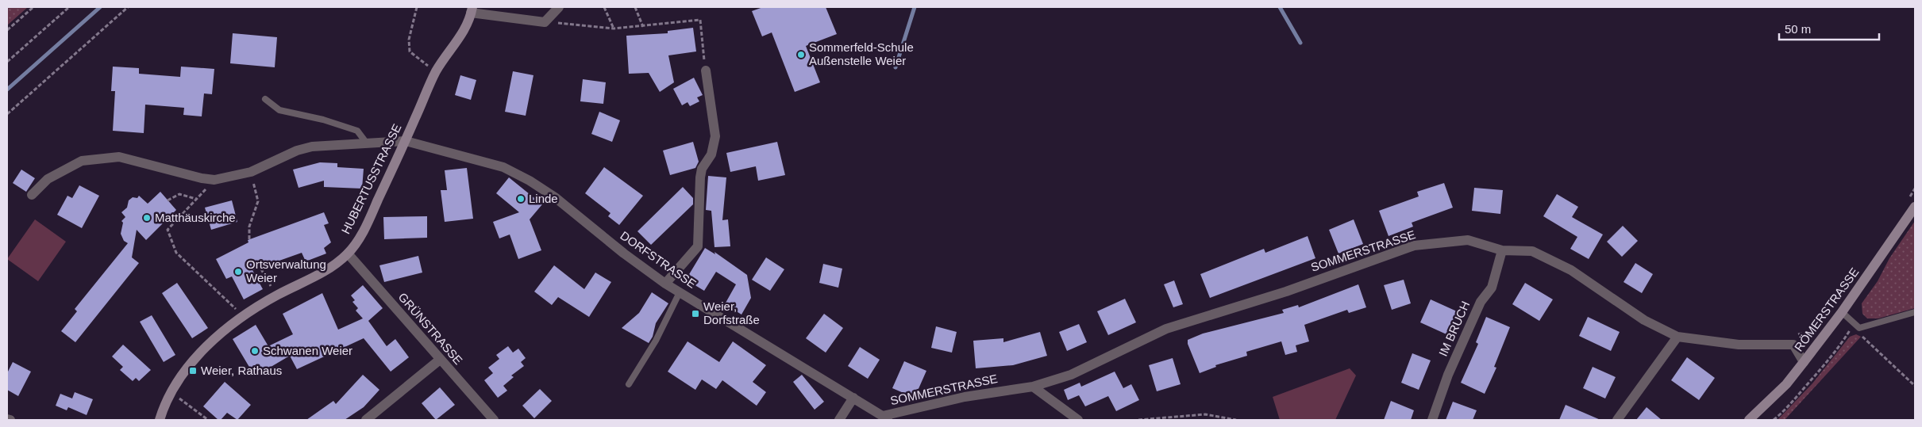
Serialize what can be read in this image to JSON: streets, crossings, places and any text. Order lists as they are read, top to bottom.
{
  "streets": {
    "street": [
      "HUBERTUSSTRASSE",
      "SOMMERSTRASSE",
      "DORFSTRASSE",
      "RÖMERSTRASSE",
      "GRÜNSTRASSE",
      "IM BRUCH"
    ]
  },
  "crossings": [
    ["HUBERTUSSTRASSE", "DORFSTRASSE"],
    ["HUBERTUSSTRASSE", "GRÜNSTRASSE"],
    ["SOMMERSTRASSE", "DORFSTRASSE"],
    ["SOMMERSTRASSE", "RÖMERSTRASSE"],
    ["SOMMERSTRASSE", "IM BRUCH"]
  ],
  "places": {
    "other": [
      "Sommerfeld-Schule Außenstelle Weier",
      "Linde",
      "Matthäuskirche",
      "Ortsverwaltung Weier",
      "Schwanen Weier"
    ],
    "transit": ["Weier, Dorfstraße", "Weier, Rathaus"]
  },
  "scale_bar": "50 m"
}
